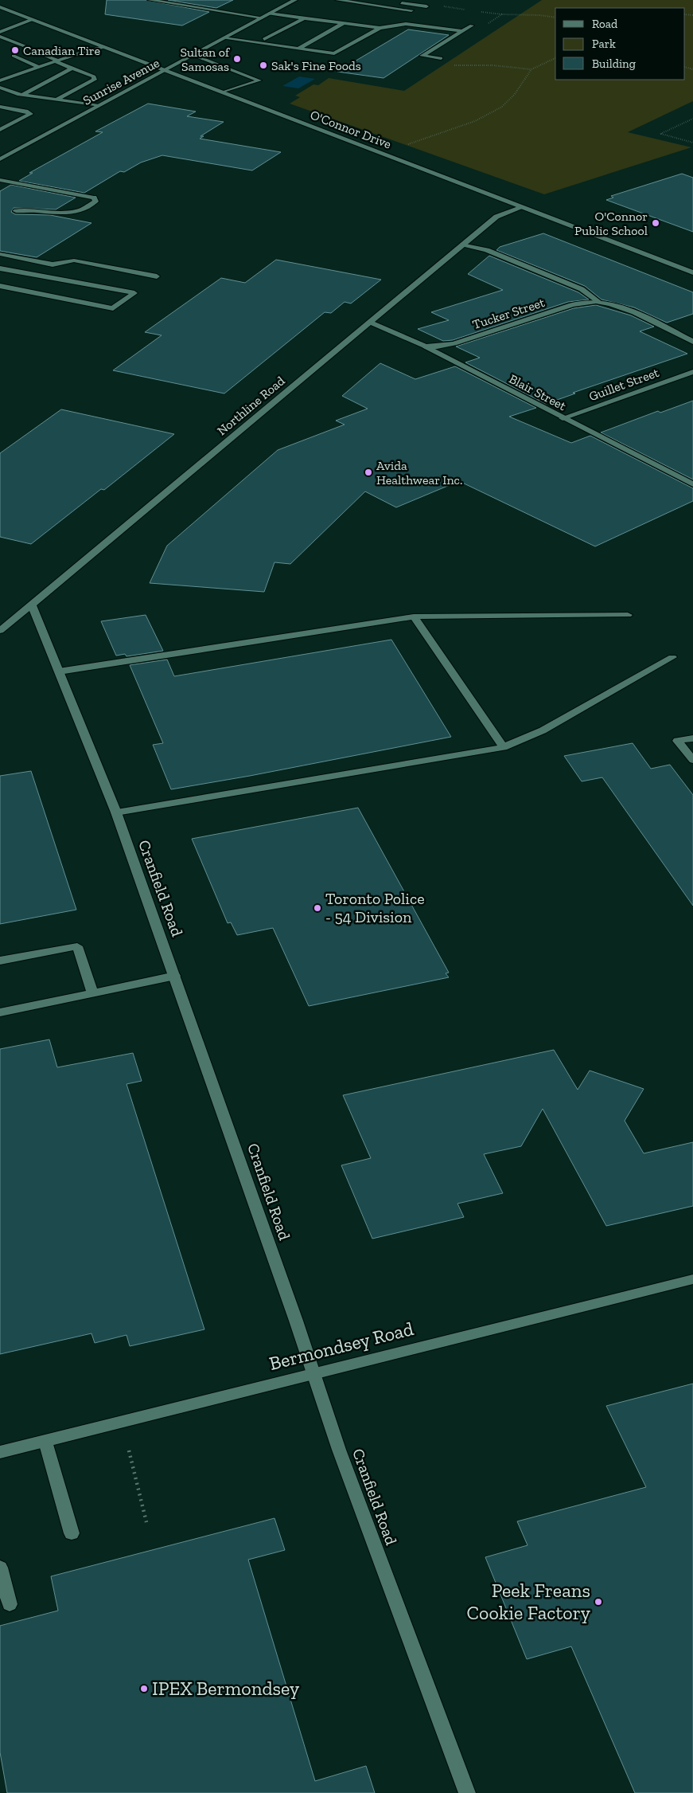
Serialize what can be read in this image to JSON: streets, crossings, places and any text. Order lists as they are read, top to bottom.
{
  "streets": {
    "street": [
      "Sunrise Avenue",
      "O'Connor Drive",
      "Tucker Street",
      "Guillet Street",
      "Blair Street",
      "Northline Road",
      "Cranfield Road",
      "Bermondsey Road"
    ]
  },
  "crossings": [
    ["Sunrise Avenue", "O'Connor Drive"],
    ["O'Connor Drive", "Northline Road"],
    ["Tucker Street", "Blair Street"],
    ["Guillet Street", "Blair Street"],
    ["Blair Street", "Northline Road"],
    ["Northline Road", "Cranfield Road"],
    ["Cranfield Road", "Bermondsey Road"]
  ],
  "places": [
    "Canadian Tire",
    "Sultan of Samosas",
    "Sak's Fine Foods",
    "O'Connor Public School",
    "Avida Healthwear Inc.",
    "Toronto Police - 54 Division",
    "Peek Freans Cookie Factory",
    "IPEX Bermondsey"
  ],
  "legend": ["Road", "Park", "Building"]
}
